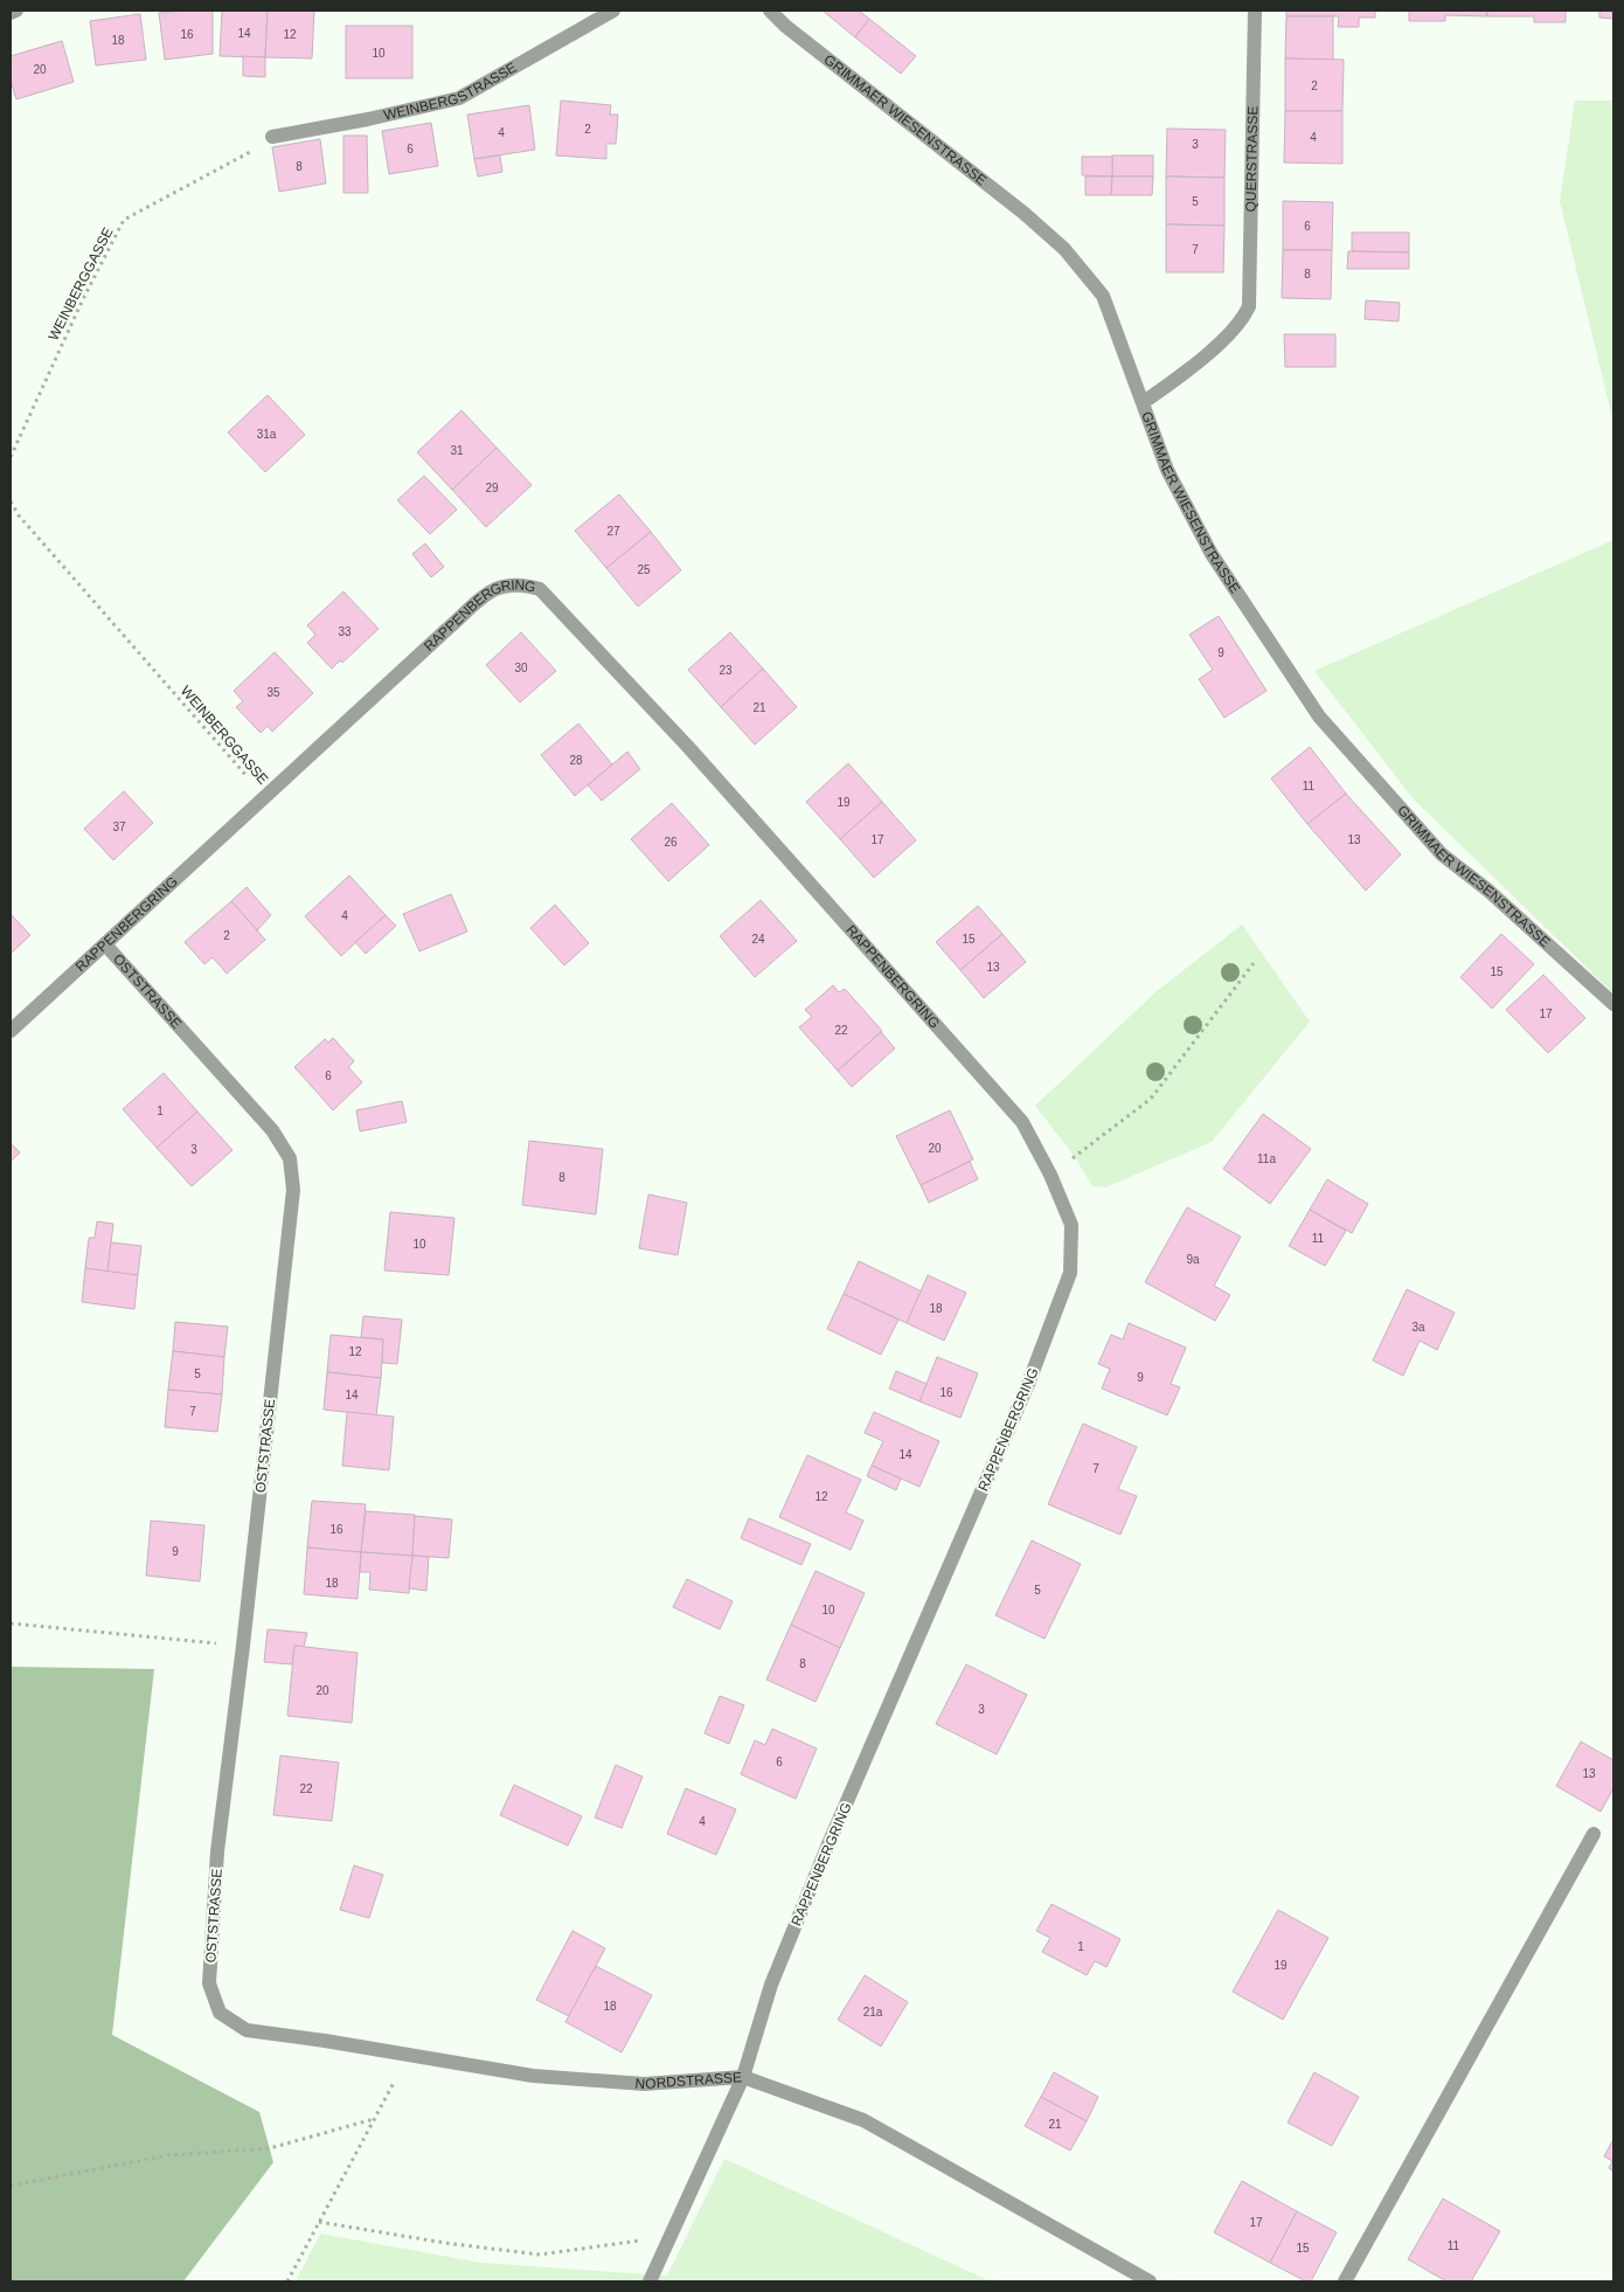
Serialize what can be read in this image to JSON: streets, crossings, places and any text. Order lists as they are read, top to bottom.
{
  "streets": {
    "street": [
      "WEINBERGSTRASSE",
      "GRIMMAER WIESENSTRASSE",
      "QUERSTRASSE",
      "RAPPENBERGRING",
      "OSTSTRASSE",
      "NORDSTRASSE"
    ],
    "path": ["WEINBERGGASSE"]
  },
  "crossings": [
    ["GRIMMAER WIESENSTRASSE", "QUERSTRASSE"],
    ["WEINBERGGASSE", "RAPPENBERGRING"],
    ["RAPPENBERGRING", "OSTSTRASSE"],
    ["RAPPENBERGRING", "NORDSTRASSE"],
    ["OSTSTRASSE", "NORDSTRASSE"]
  ],
  "house_numbers": [
    "14",
    "16",
    "12",
    "18",
    "10",
    "20",
    "2",
    "2",
    "4",
    "4",
    "3",
    "6",
    "8",
    "5",
    "6",
    "7",
    "8",
    "31a",
    "31",
    "29",
    "27",
    "25",
    "33",
    "9",
    "30",
    "23",
    "35",
    "21",
    "28",
    "11",
    "19",
    "37",
    "17",
    "13",
    "26",
    "4",
    "2",
    "24",
    "15",
    "13",
    "15",
    "17",
    "22",
    "6",
    "1",
    "20",
    "3",
    "11a",
    "8",
    "11",
    "10",
    "9a",
    "18",
    "3a",
    "12",
    "5",
    "9",
    "16",
    "14",
    "7",
    "14",
    "7",
    "12",
    "16",
    "9",
    "18",
    "5",
    "10",
    "8",
    "20",
    "3",
    "6",
    "13",
    "22",
    "4",
    "1",
    "19",
    "18",
    "21a",
    "21",
    "17",
    "11",
    "15"
  ]
}
